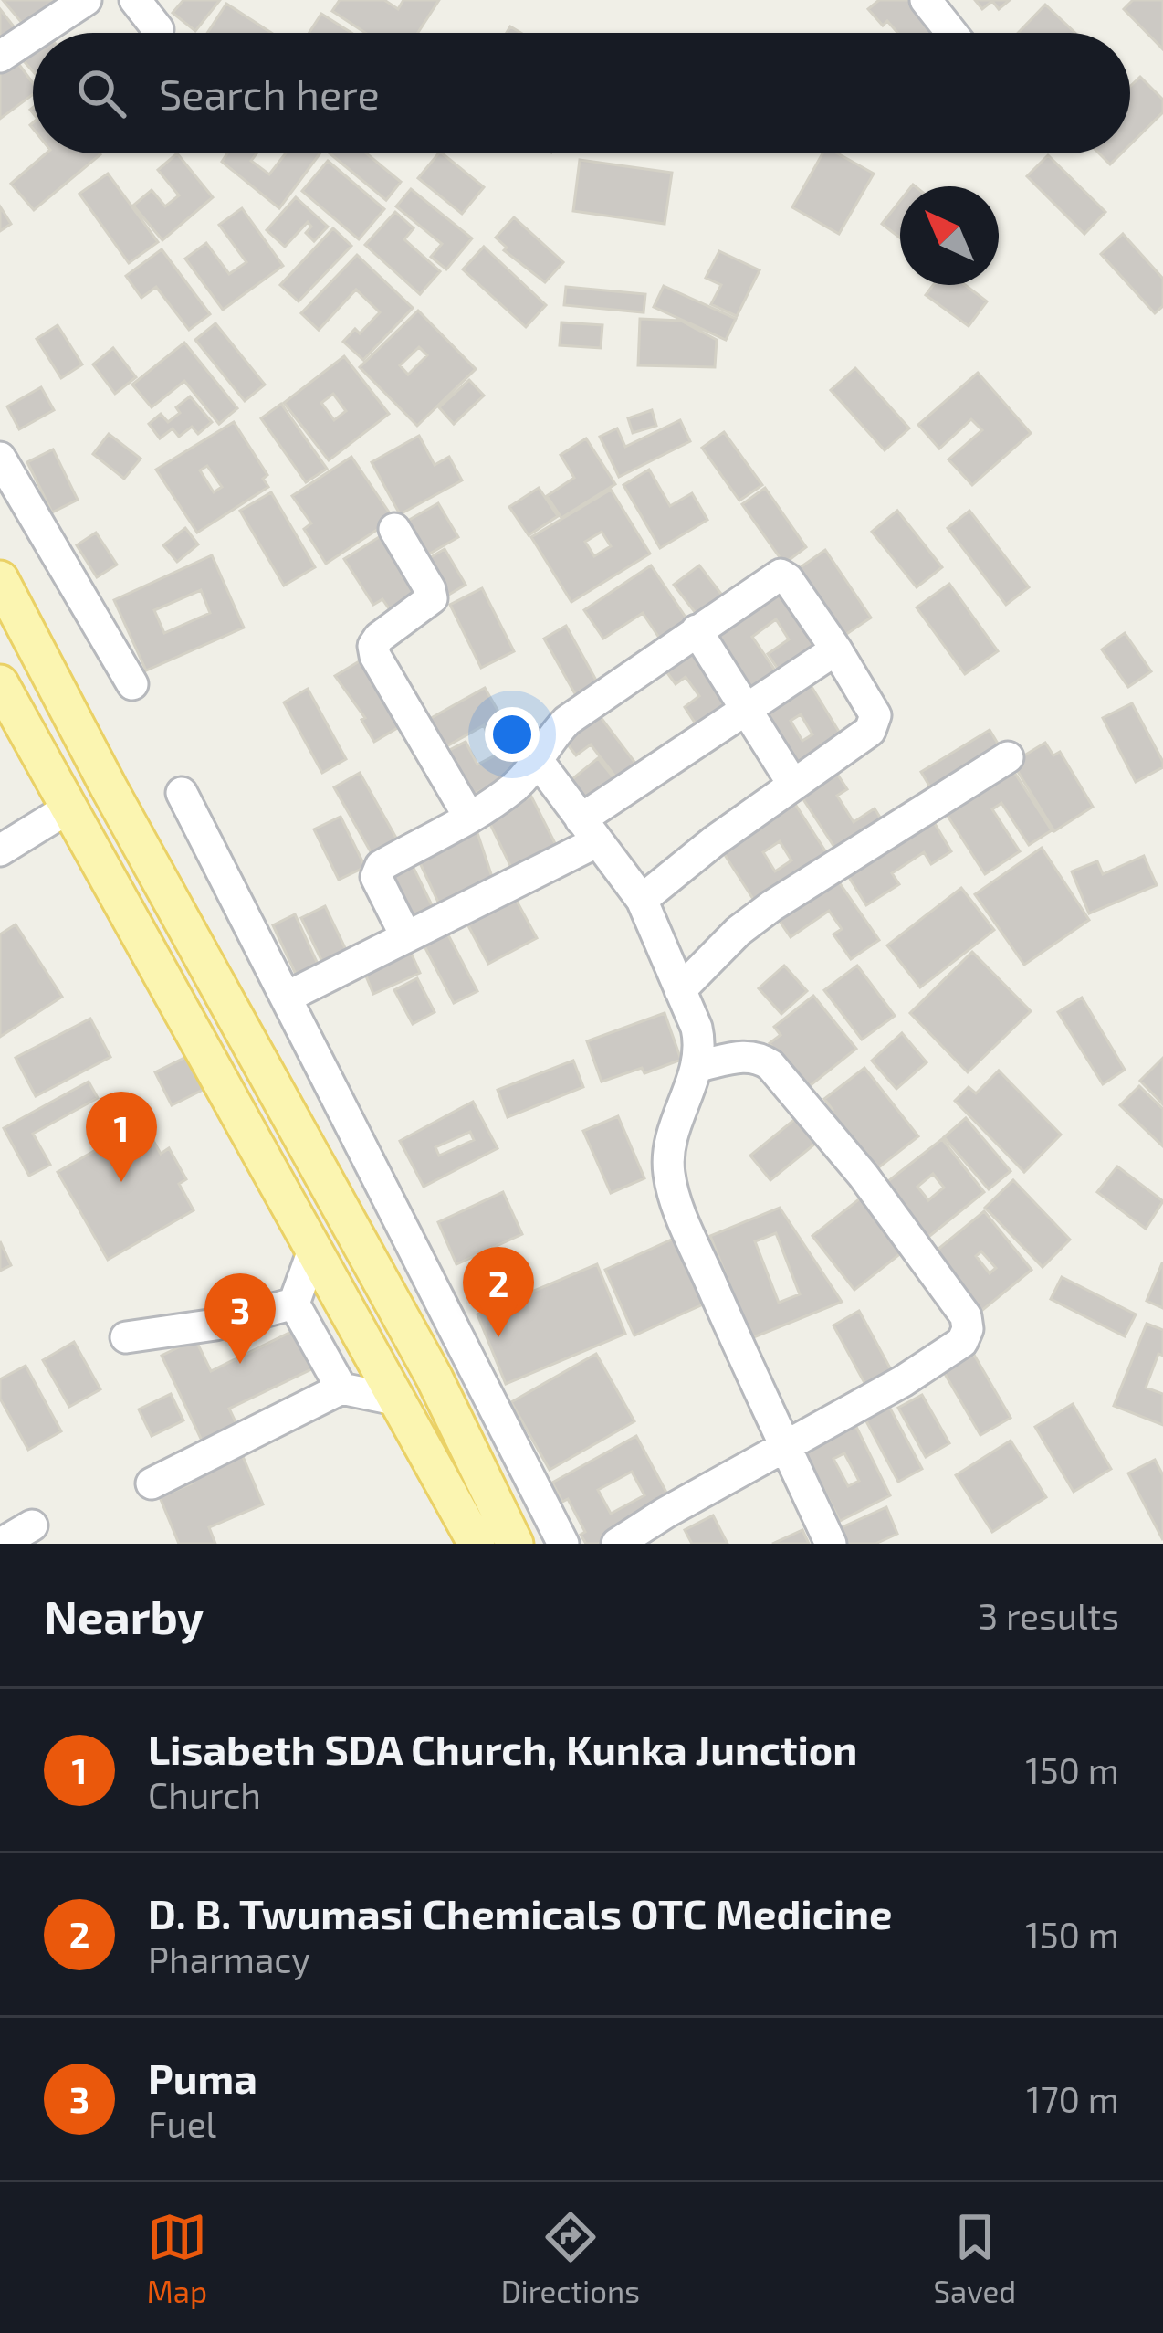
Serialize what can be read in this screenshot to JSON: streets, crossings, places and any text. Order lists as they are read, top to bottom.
{
  "north": "top left",
  "page": {
    "search": "Search here",
    "pins": ["1", "2", "3"],
    "heading": ["Nearby", "3 results"],
    "list": [
      {
        "mark": "1",
        "name": "Lisabeth SDA Church, Kunka Junction",
        "note": "Church",
        "value": "150 m"
      },
      {
        "mark": "2",
        "name": "D. B. Twumasi Chemicals OTC Medicine",
        "note": "Pharmacy",
        "value": "150 m"
      },
      {
        "mark": "3",
        "name": "Puma",
        "note": "Fuel",
        "value": "170 m"
      }
    ],
    "nav": ["Map", "Directions", "Saved"]
  }
}
